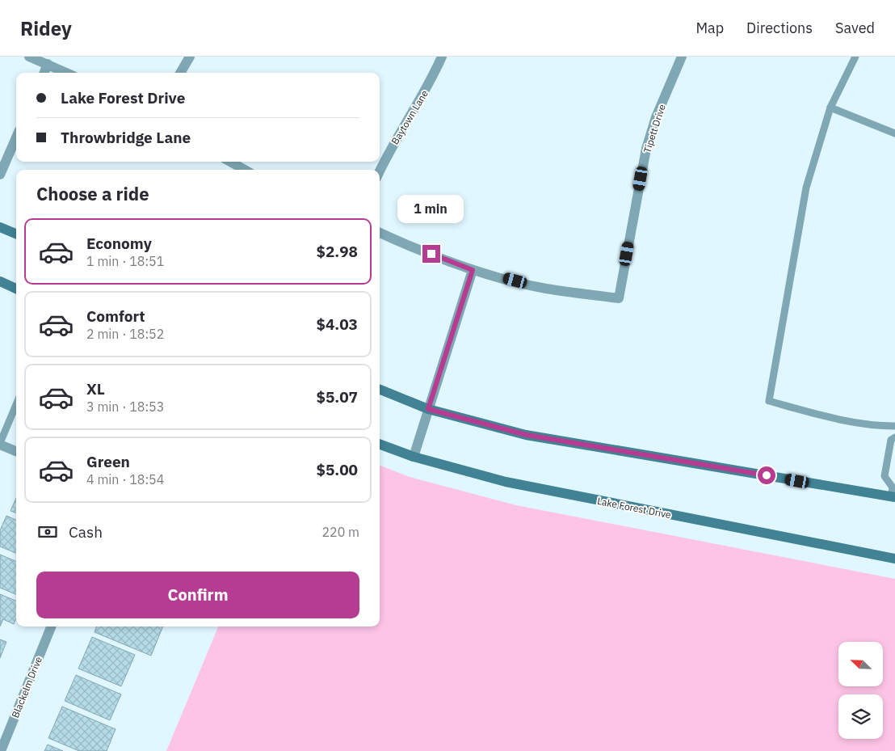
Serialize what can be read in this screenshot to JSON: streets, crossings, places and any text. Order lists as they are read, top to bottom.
{
  "streets": {
    "main road": ["Lake Forest Drive"],
    "street": ["Baytown Lane", "Tipett Drive", "Blackelm Drive"]
  },
  "north": "top left",
  "page": {
    "header": "Ridey",
    "nav": ["Map", "Directions", "Saved"],
    "banner": ["Lake Forest Drive", "Throwbridge Lane"],
    "heading": "Choose a ride",
    "bubble": "1 min",
    "list": [
      {
        "name": "Economy",
        "note": "1 min · 18:51",
        "value": "$2.98"
      },
      {
        "name": "Comfort",
        "note": "2 min · 18:52",
        "value": "$4.03"
      },
      {
        "name": "XL",
        "note": "3 min · 18:53",
        "value": "$5.07"
      },
      {
        "name": "Green",
        "note": "4 min · 18:54",
        "value": "$5.00"
      }
    ],
    "pay": ["Cash", "220 m"],
    "buttons": "Confirm"
  }
}
